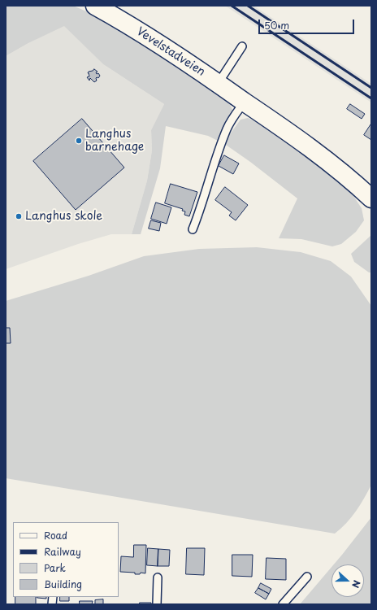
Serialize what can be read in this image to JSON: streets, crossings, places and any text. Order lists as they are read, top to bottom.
{
  "streets": {
    "main road": ["Vevelstadveien"]
  },
  "places": ["Langhus barnehage", "Langhus skole"],
  "legend": [
    "Road",
    "Railway",
    "Park",
    "Building"
  ],
  "scale_bar": "50 m",
  "north": "right"
}
